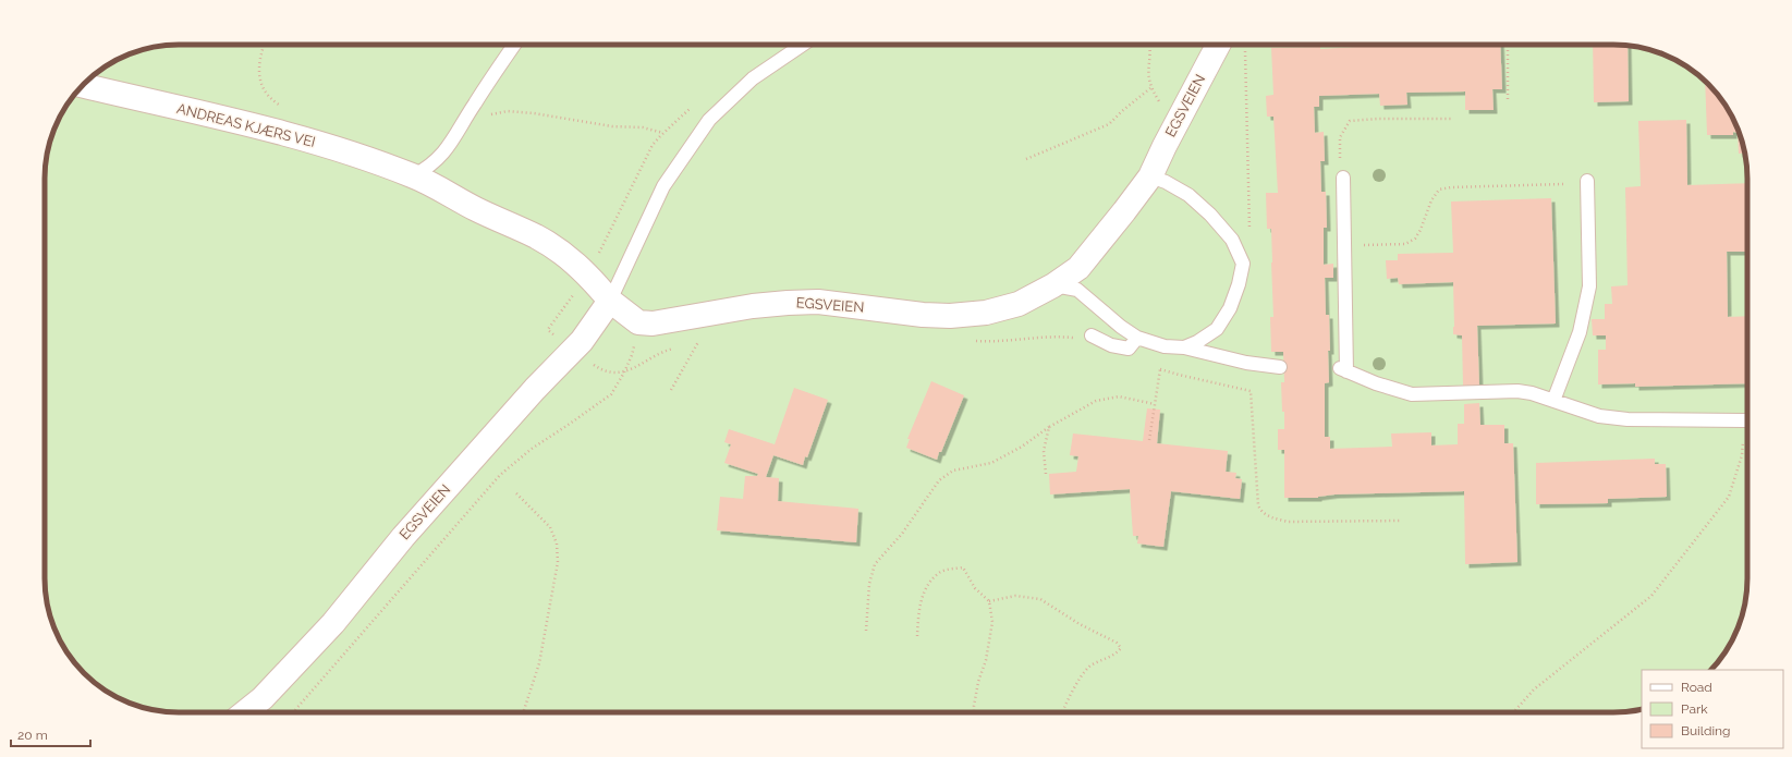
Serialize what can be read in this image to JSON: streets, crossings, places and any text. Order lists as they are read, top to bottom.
{
  "streets": {
    "street": ["EGSVEIEN", "ANDREAS KJÆRS VEI"]
  },
  "crossings": [
    ["EGSVEIEN", "ANDREAS KJÆRS VEI"]
  ],
  "legend": ["Road", "Park", "Building"],
  "scale_bar": "20 m"
}
